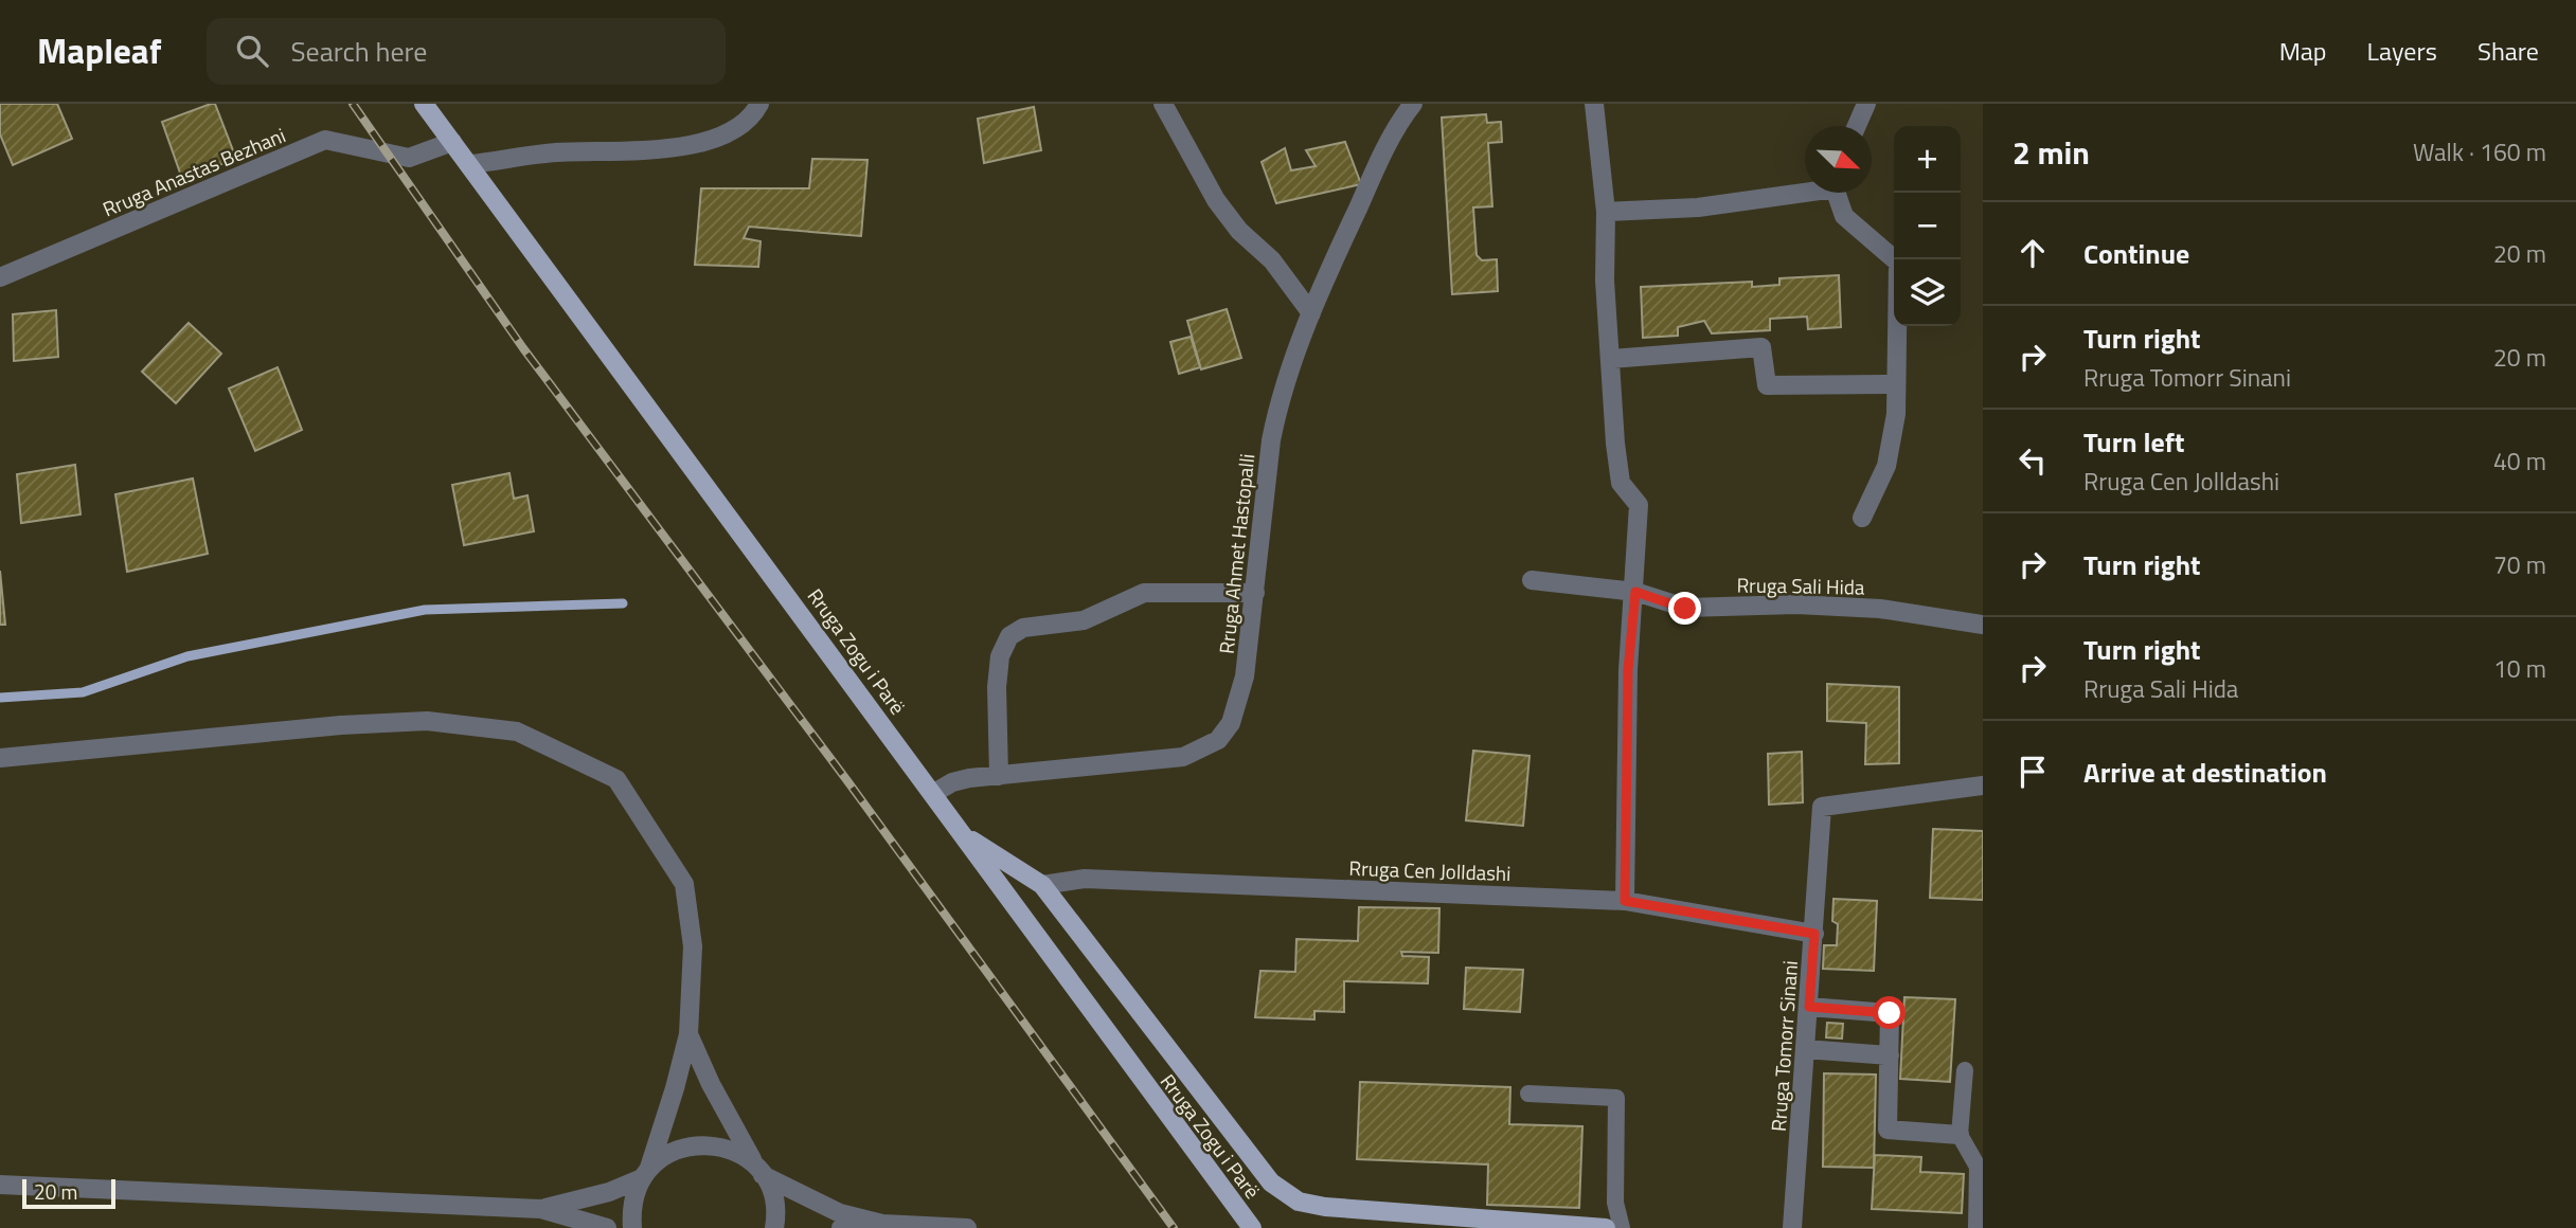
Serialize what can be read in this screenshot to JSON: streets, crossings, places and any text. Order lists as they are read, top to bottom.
{
  "streets": {
    "main road": ["Rruga Zogu i Parë"],
    "street": [
      "Rruga Anastas Bezhani",
      "Rruga Ahmet Hastopalli",
      "Rruga Sali Hida",
      "Rruga Cen Jolldashi",
      "Rruga Tomorr Sinani"
    ]
  },
  "crossings": [
    ["Rruga Anastas Bezhani", "Rruga Zogu i Parë"],
    ["Rruga Ahmet Hastopalli", "Rruga Zogu i Parë"],
    ["Rruga Cen Jolldashi", "Rruga Tomorr Sinani"]
  ],
  "scale_bar": "20 m",
  "north": "bottom right",
  "page": {
    "header": "Mapleaf",
    "search": "Search here",
    "nav": ["Map", "Layers", "Share"],
    "heading": ["2 min", "Walk · 160 m"],
    "map_buttons": ["+", "−"],
    "list": [
      ["Continue", "20 m"],
      ["Turn right", "Rruga Tomorr Sinani", "20 m"],
      ["Turn left", "Rruga Cen Jolldashi", "40 m"],
      ["Turn right", "70 m"],
      ["Turn right", "Rruga Sali Hida", "10 m"],
      "Arrive at destination"
    ],
    "scale": "20 m"
  }
}
